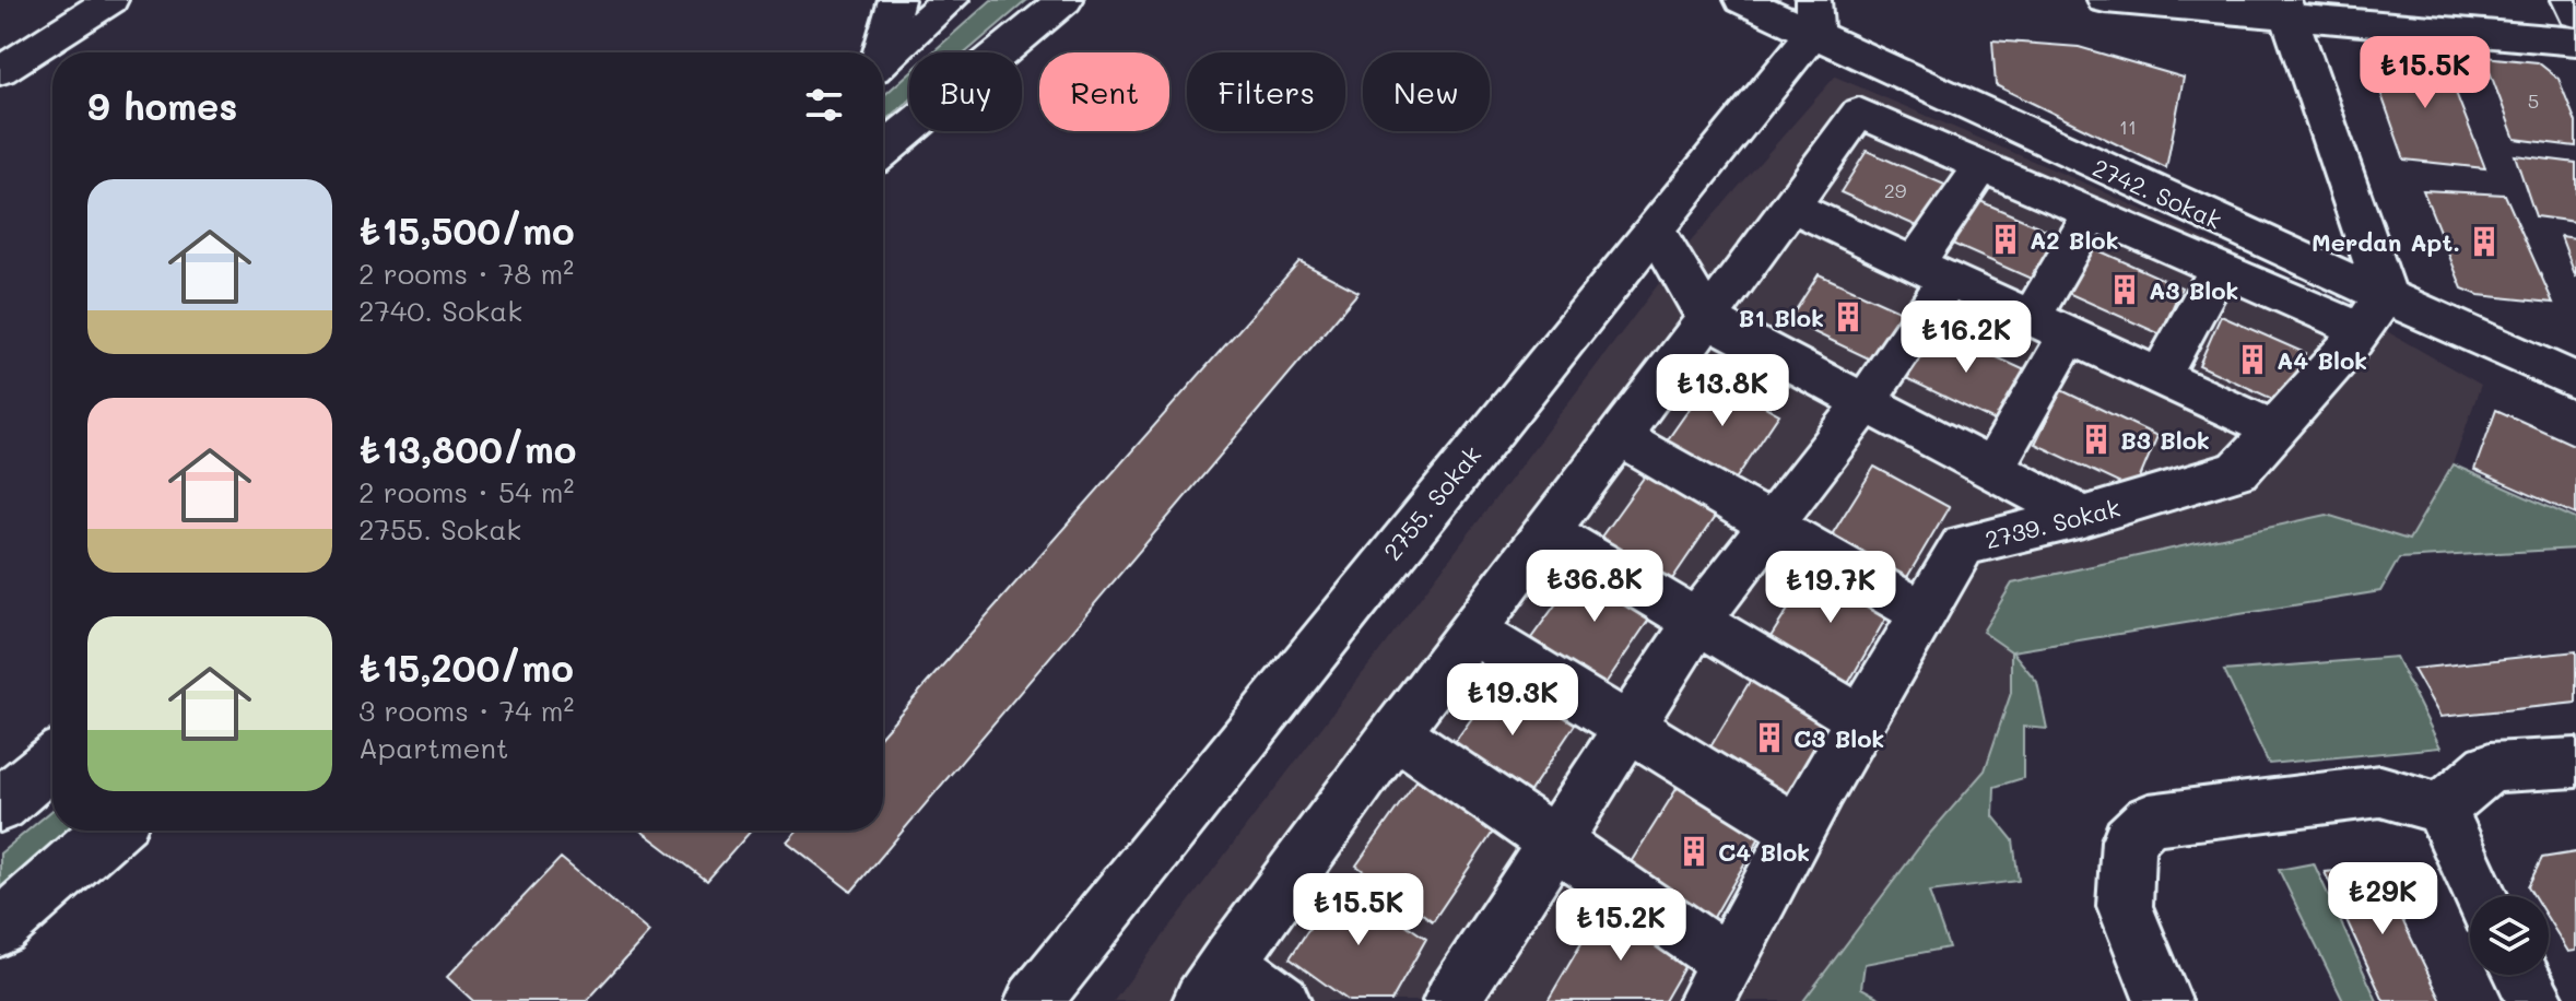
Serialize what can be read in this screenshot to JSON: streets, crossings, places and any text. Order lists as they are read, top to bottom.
{
  "streets": {
    "street": ["2742. Sokak", "2755. Sokak", "2739. Sokak"]
  },
  "crossings": [
    ["2742. Sokak", "2755. Sokak"],
    ["2742. Sokak", "2739. Sokak"]
  ],
  "places": {
    "building": [
      "A2 Blok",
      "Merdan Apt.",
      "A3 Blok",
      "B1 Blok",
      "A4 Blok",
      "B3 Blok",
      "C3 Blok",
      "C4 Blok"
    ]
  },
  "house_numbers": ["5", "11", "29"],
  "page": {
    "price": [
      "₺15.5K",
      "₺16.2K",
      "₺13.8K",
      "₺36.8K",
      "₺19.7K",
      "₺19.3K",
      "₺29K",
      "₺15.5K",
      "₺15.2K"
    ],
    "chip": [
      "Buy",
      "Rent",
      "Filters",
      "New"
    ],
    "heading": "9 homes",
    "list": [
      {
        "name": "₺15,500/mo",
        "note": "2 rooms · 78 m² · 2740. Sokak"
      },
      {
        "name": "₺13,800/mo",
        "note": "2 rooms · 54 m² · 2755. Sokak"
      },
      {
        "name": "₺15,200/mo",
        "note": "3 rooms · 74 m² · Apartment"
      }
    ]
  }
}
